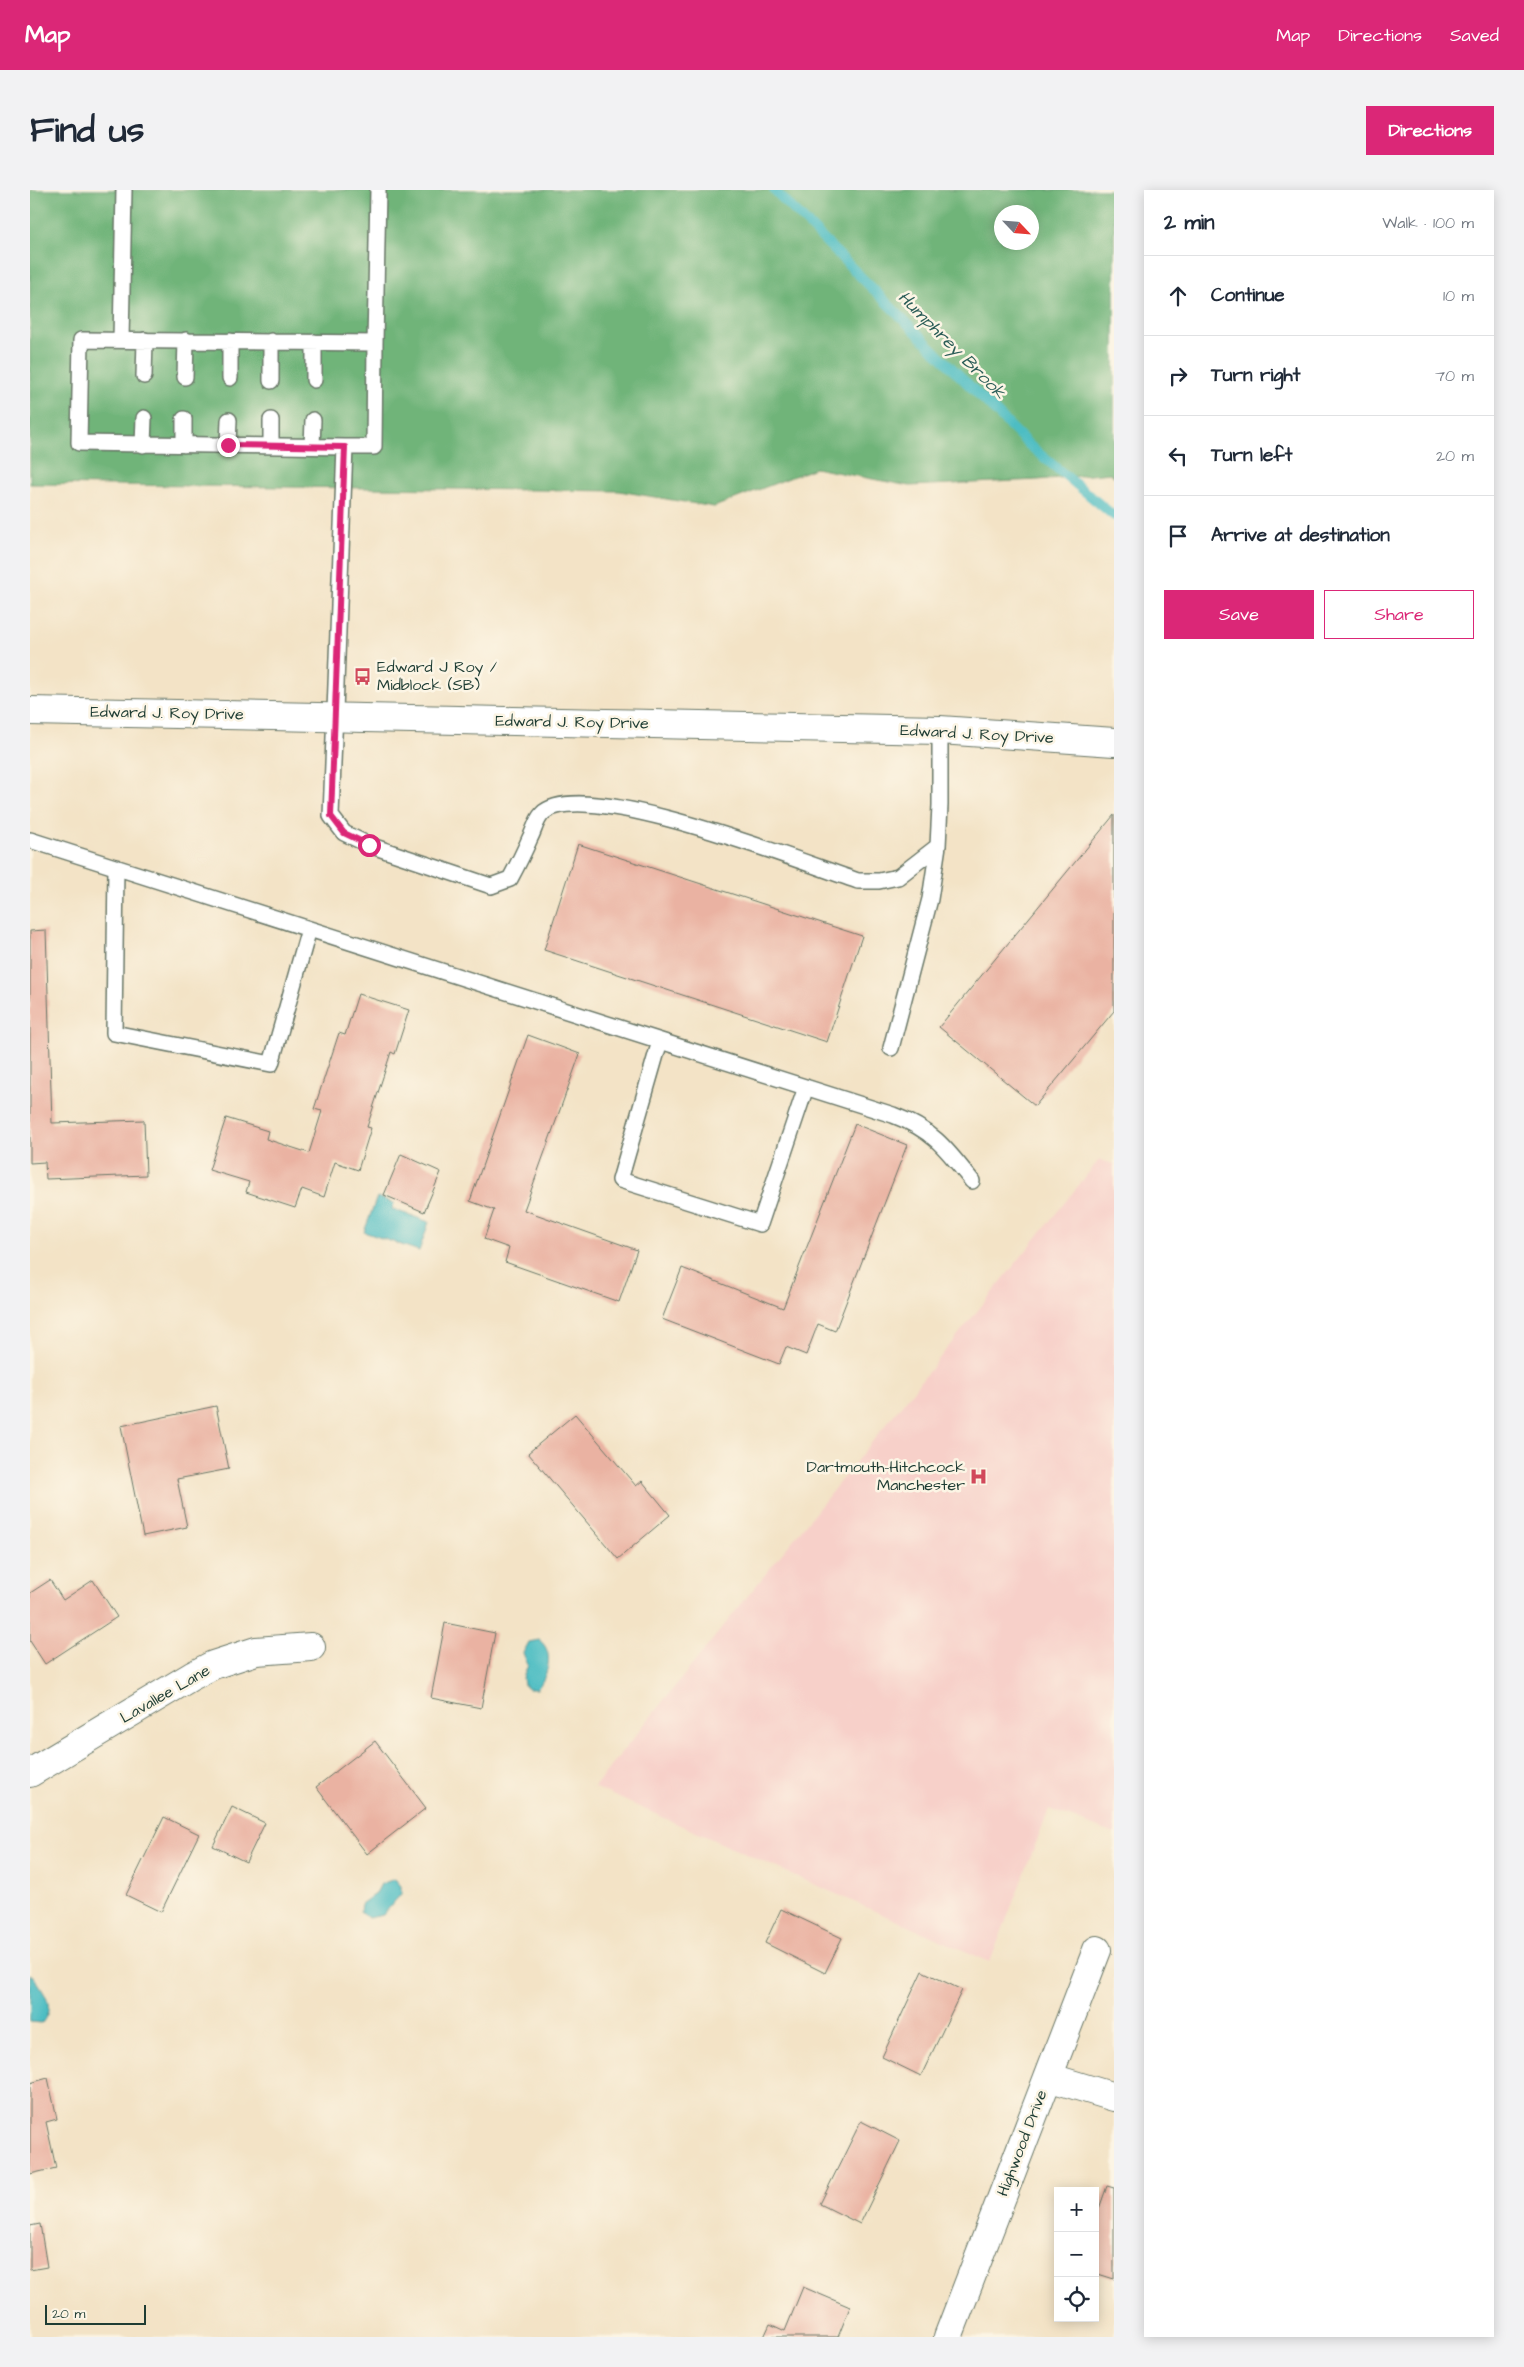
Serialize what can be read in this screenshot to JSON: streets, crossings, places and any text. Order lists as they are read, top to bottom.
{
  "streets": {
    "street": ["Edward J. Roy Drive", "Lavallee Lane", "Highwood Drive"]
  },
  "water": ["Humphrey Brook"],
  "places": {
    "bus stop": ["Edward J Roy / Midblock (SB)"],
    "hospital": ["Dartmouth-Hitchcock Manchester"]
  },
  "scale_bar": "20 m",
  "north": "bottom right",
  "page": {
    "header": "Map",
    "nav": ["Map", "Directions", "Saved"],
    "title": "Find us",
    "buttons": [
      "Directions",
      ["Save", "Share"]
    ],
    "heading": ["2 min", "Walk · 100 m"],
    "list": [
      ["Continue", "10 m"],
      ["Turn right", "70 m"],
      ["Turn left", "20 m"],
      "Arrive at destination"
    ],
    "map_buttons": ["+", "−"],
    "scale": "20 m"
  }
}
